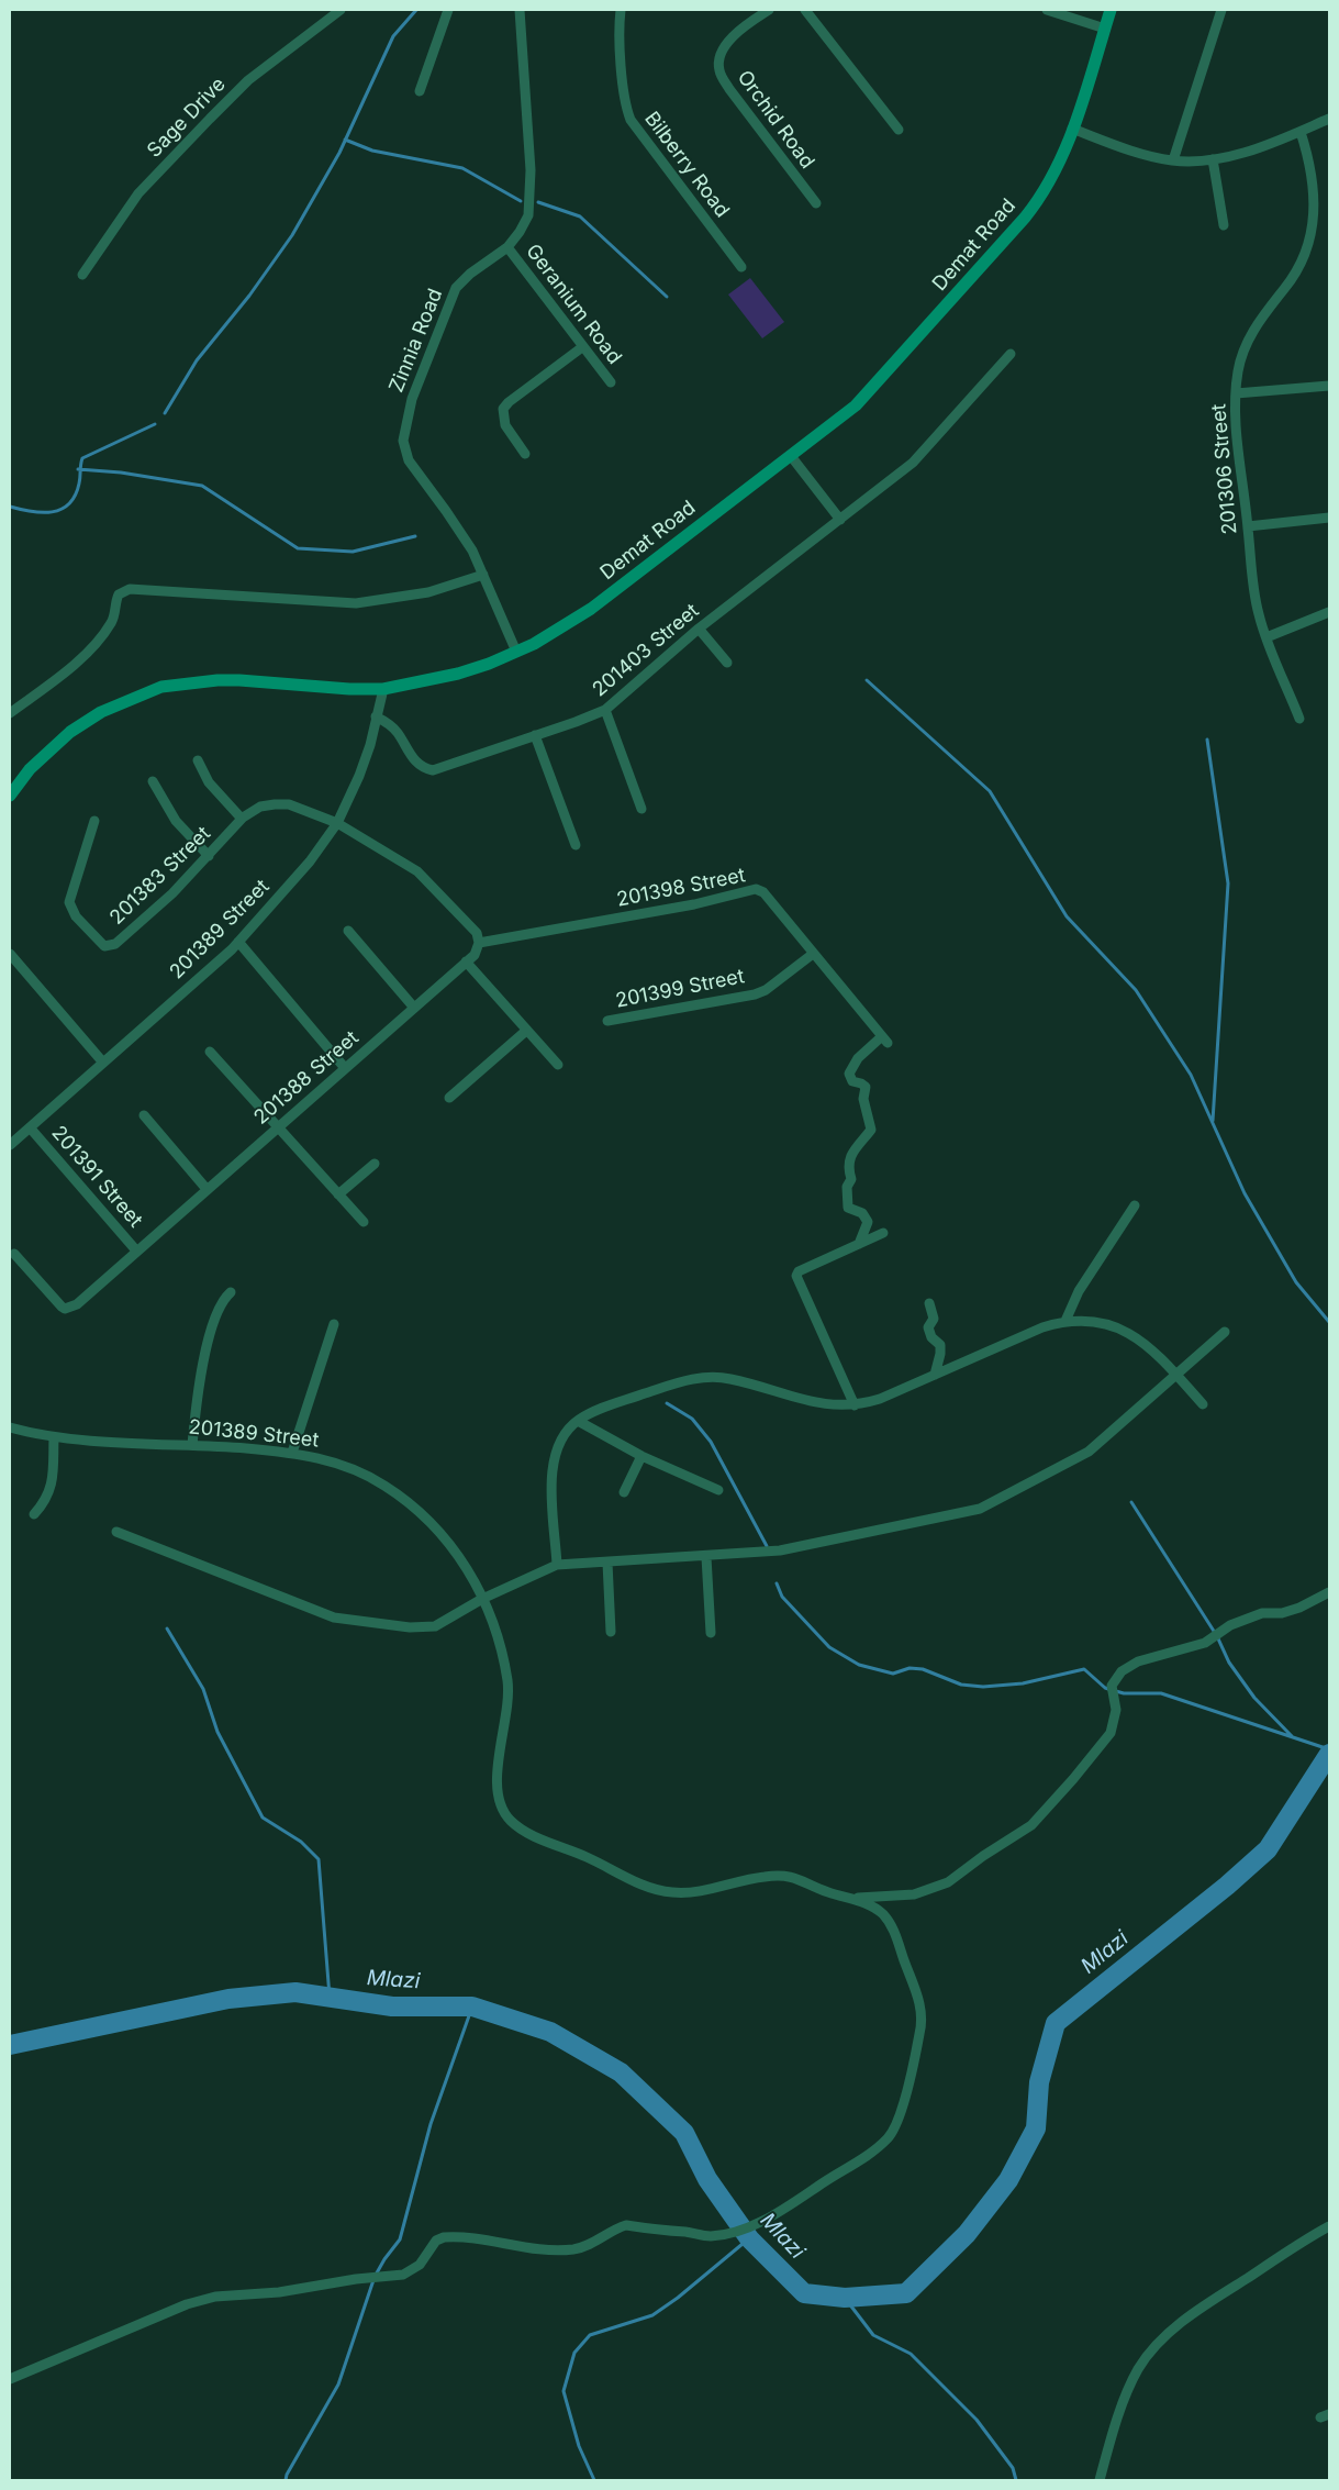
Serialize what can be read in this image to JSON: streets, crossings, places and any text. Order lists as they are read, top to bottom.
{
  "streets": {
    "street": [
      "Sage Drive",
      "Orchid Road",
      "Bilberry Road",
      "Demat Road",
      "Geranium Road",
      "Zinnia Road",
      "201306 Street",
      "201403 Street",
      "201383 Street",
      "201398 Street",
      "201389 Street",
      "201399 Street",
      "201388 Street",
      "201391 Street"
    ]
  },
  "crossings": [
    ["Demat Road", "Zinnia Road"],
    ["Demat Road", "201389 Street"],
    ["Geranium Road", "Zinnia Road"],
    ["201403 Street", "201389 Street"],
    ["201383 Street", "201389 Street"],
    ["201398 Street", "201399 Street"],
    ["201398 Street", "201388 Street"],
    ["201389 Street", "201391 Street"],
    ["201388 Street", "201391 Street"]
  ],
  "water": ["Mlazi"]
}
